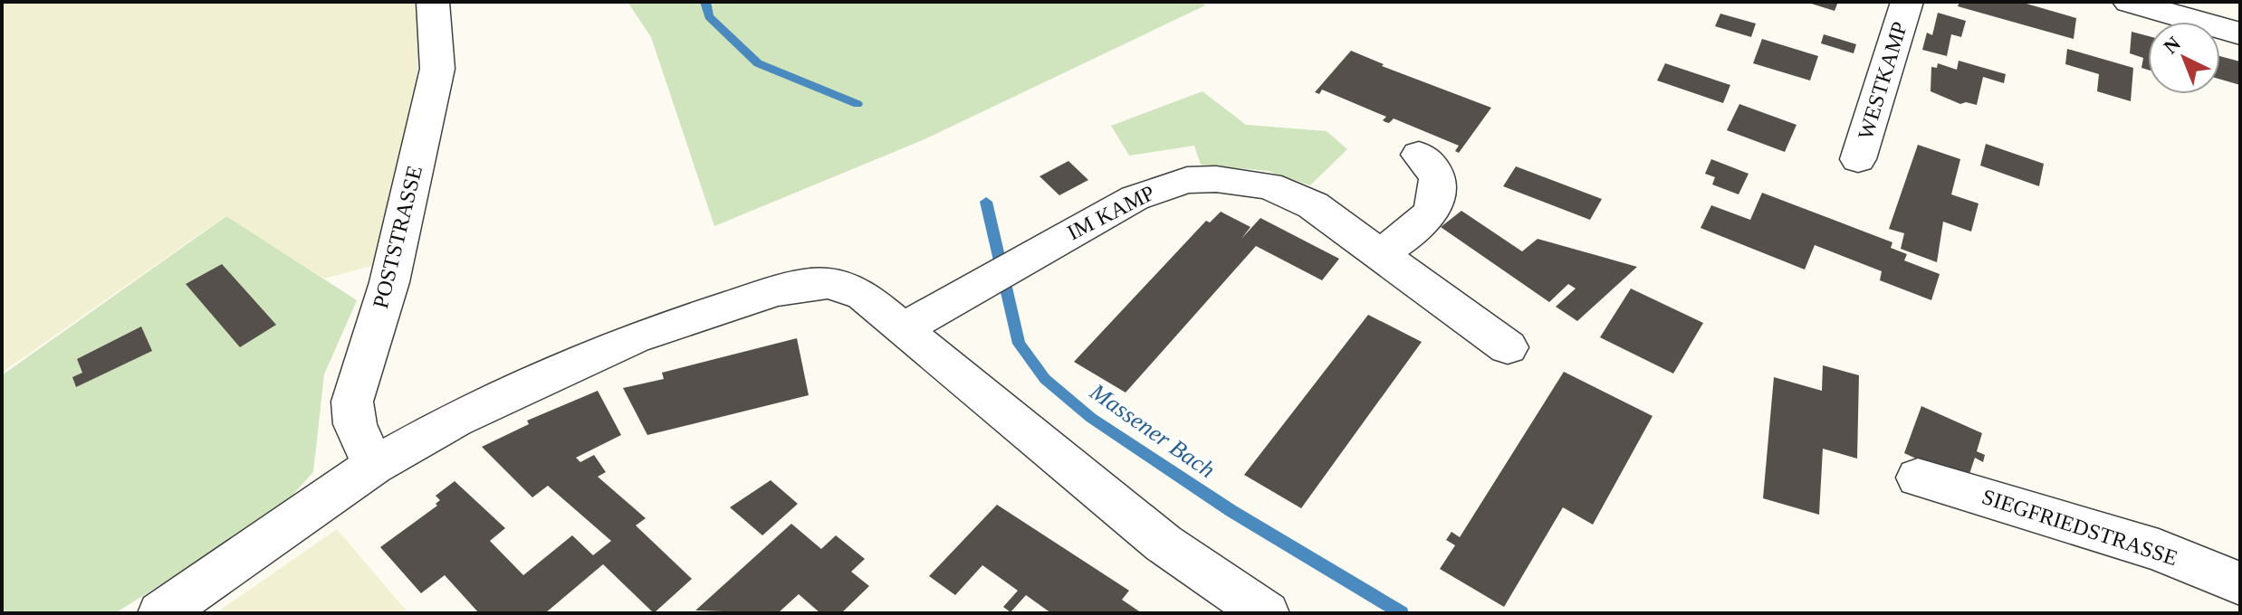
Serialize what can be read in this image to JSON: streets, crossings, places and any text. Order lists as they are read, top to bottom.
{
  "streets": {
    "street": [
      "WESTKAMP",
      "IM KAMP",
      "POSTSTRASSE",
      "SIEGFRIEDSTRASSE"
    ]
  },
  "water": ["Massener Bach"],
  "north": "top left"
}
